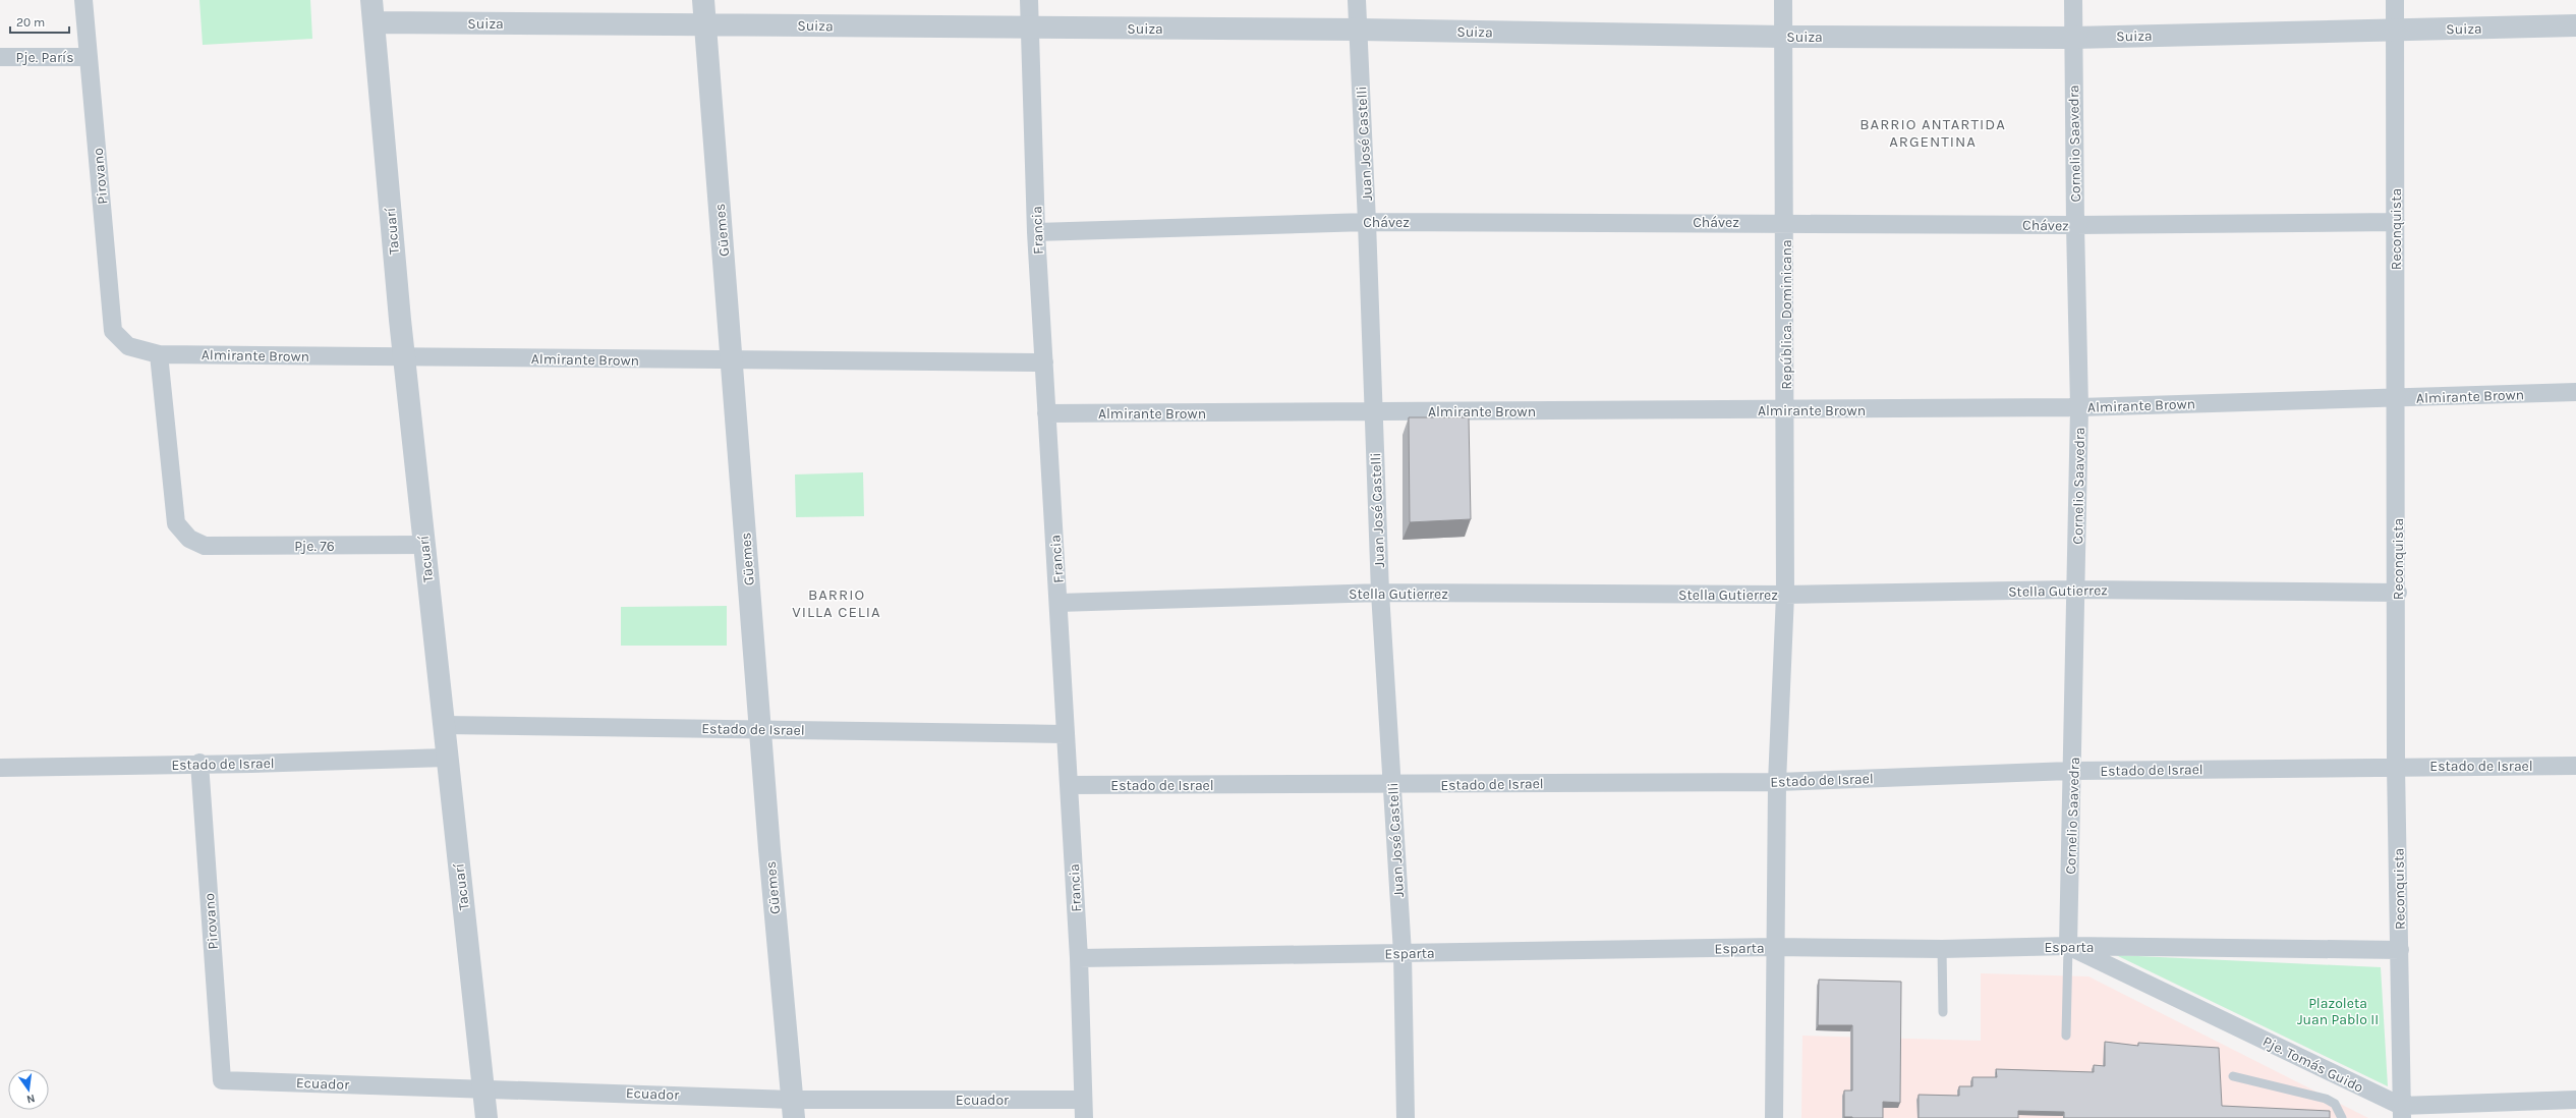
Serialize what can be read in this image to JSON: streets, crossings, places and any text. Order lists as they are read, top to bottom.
{
  "streets": {
    "street": [
      "Suiza",
      "Pje. París",
      "Juan José Castelli",
      "Cornelio Saavedra",
      "Pirovano",
      "Chávez",
      "Reconquista",
      "Güemes",
      "Francia",
      "Tacuarí",
      "República. Dominicana",
      "Almirante Brown",
      "Pje. 76",
      "Stella Gutierrez",
      "Estado de Israel",
      "Esparta",
      "Pje. Tomás Guido",
      "Ecuador"
    ]
  },
  "crossings": [
    ["Suiza", "Juan José Castelli"],
    ["Suiza", "Cornelio Saavedra"],
    ["Suiza", "Reconquista"],
    ["Suiza", "Güemes"],
    ["Suiza", "Francia"],
    ["Suiza", "Tacuarí"],
    ["Suiza", "República. Dominicana"],
    ["Pje. París", "Pirovano"],
    ["Juan José Castelli", "Chávez"],
    ["Juan José Castelli", "Almirante Brown"],
    ["Juan José Castelli", "Stella Gutierrez"],
    ["Juan José Castelli", "Estado de Israel"],
    ["Juan José Castelli", "Esparta"],
    ["Cornelio Saavedra", "Chávez"],
    ["Cornelio Saavedra", "Almirante Brown"],
    ["Cornelio Saavedra", "Stella Gutierrez"],
    ["Cornelio Saavedra", "Estado de Israel"],
    ["Cornelio Saavedra", "Esparta"],
    ["Cornelio Saavedra", "Pje. Tomás Guido"],
    ["Pirovano", "Almirante Brown"],
    ["Pirovano", "Estado de Israel"],
    ["Pirovano", "Ecuador"],
    ["Chávez", "Reconquista"],
    ["Chávez", "Francia"],
    ["Chávez", "República. Dominicana"],
    ["Reconquista", "Almirante Brown"],
    ["Reconquista", "Stella Gutierrez"],
    ["Reconquista", "Estado de Israel"],
    ["Reconquista", "Esparta"],
    ["Reconquista", "Pje. Tomás Guido"],
    ["Güemes", "Almirante Brown"],
    ["Güemes", "Estado de Israel"],
    ["Güemes", "Ecuador"],
    ["Francia", "Almirante Brown"],
    ["Francia", "Stella Gutierrez"],
    ["Francia", "Estado de Israel"],
    ["Francia", "Esparta"],
    ["Francia", "Ecuador"],
    ["Tacuarí", "Almirante Brown"],
    ["Tacuarí", "Pje. 76"],
    ["Tacuarí", "Estado de Israel"],
    ["Tacuarí", "Ecuador"],
    ["República. Dominicana", "Almirante Brown"],
    ["República. Dominicana", "Stella Gutierrez"],
    ["República. Dominicana", "Estado de Israel"],
    ["República. Dominicana", "Esparta"],
    ["Almirante Brown", "Pje. 76"],
    ["Esparta", "Pje. Tomás Guido"]
  ],
  "districts": ["BARRIO ANTARTIDA ARGENTINA", "BARRIO VILLA CELIA"],
  "parks": ["Plazoleta Juan Pablo II"],
  "scale_bar": "20 m",
  "north": "bottom"
}
